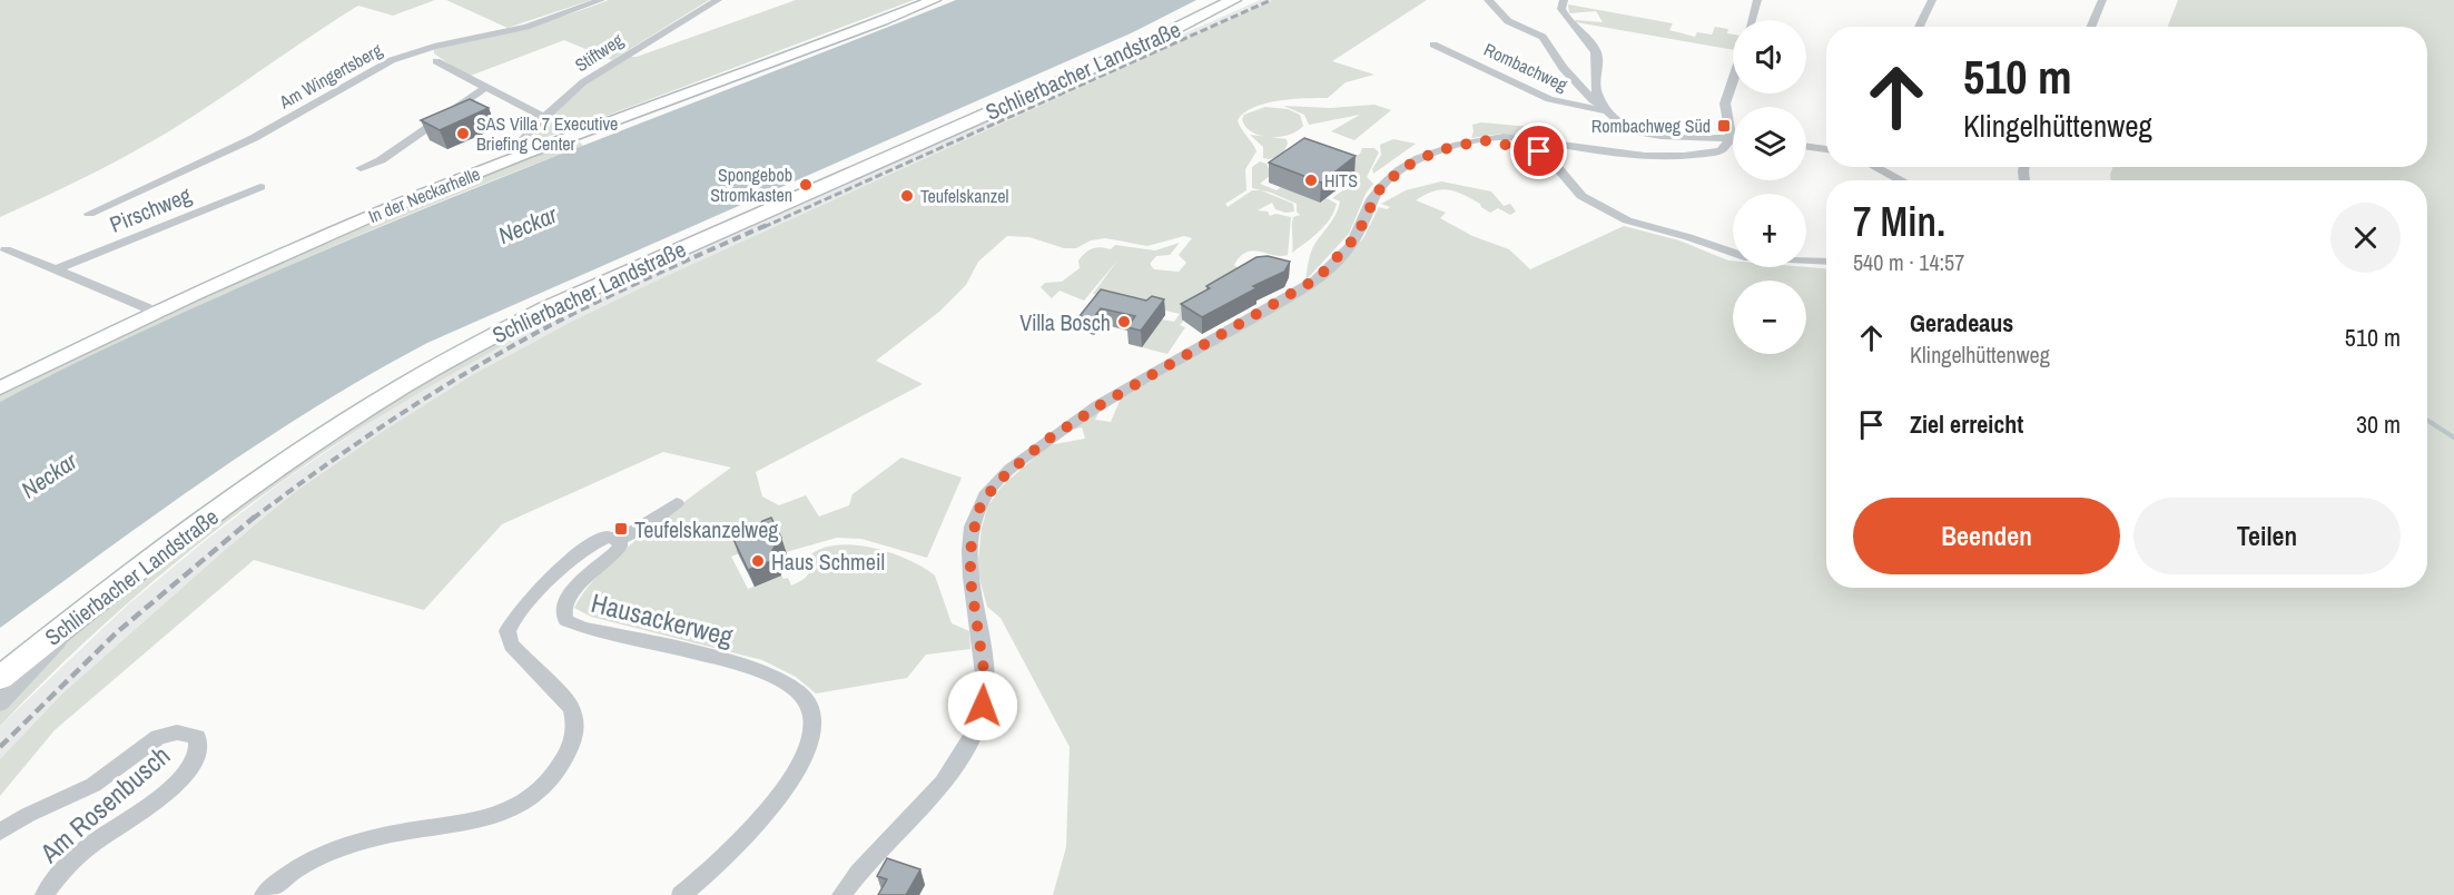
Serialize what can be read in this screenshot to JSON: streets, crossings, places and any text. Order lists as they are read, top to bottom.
{
  "streets": {
    "main road": ["Schlierbacher Landstraße", "In der Neckarhelle"],
    "street": [
      "Stiftweg",
      "Rombachweg",
      "Am Wingertsberg",
      "Pirschweg",
      "Hausackerweg",
      "Am Rosenbusch"
    ]
  },
  "crossings": [
    ["Stiftweg", "In der Neckarhelle"]
  ],
  "water": ["Neckar"],
  "places": {
    "transit": ["Rombachweg Süd", "Teufelskanzelweg"],
    "other": [
      "SAS Villa 7 Executive Briefing Center",
      "HITS",
      "Spongebob Stromkasten",
      "Teufelskanzel",
      "Villa Bosch",
      "Haus Schmeil"
    ]
  },
  "page": {
    "map_buttons": ["+", "−"],
    "turn": ["510 m", "Klingelhüttenweg"],
    "heading": ["7 Min.", "540 m · 14:57"],
    "list": [
      {
        "name": "Geradeaus",
        "note": "Klingelhüttenweg",
        "value": "510 m"
      },
      {
        "name": "Ziel erreicht",
        "value": "30 m"
      }
    ],
    "buttons": ["Beenden", "Teilen"]
  }
}
